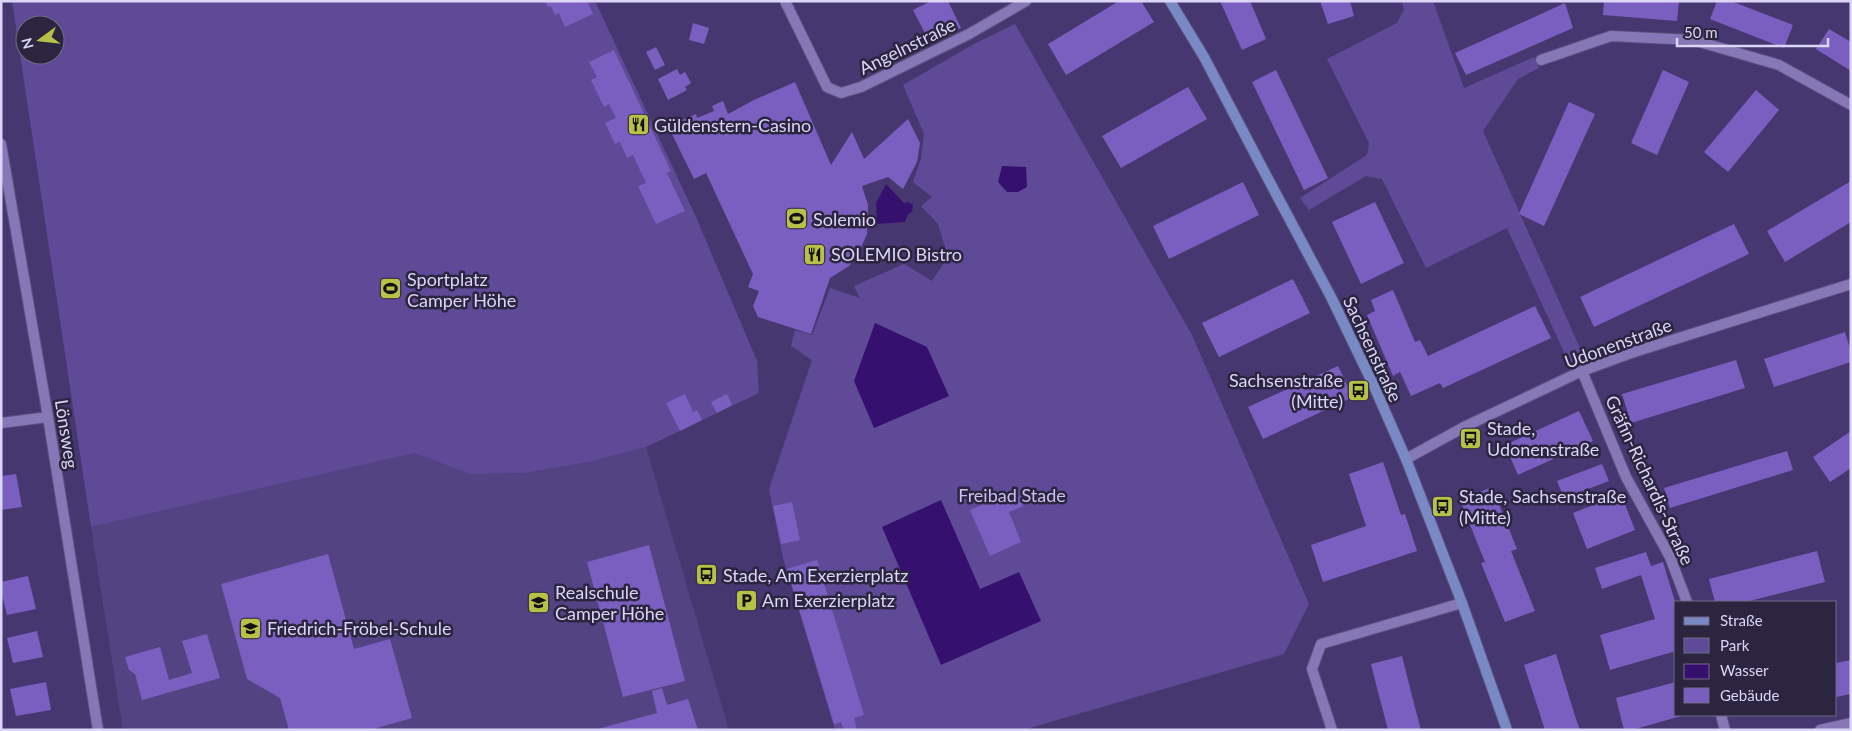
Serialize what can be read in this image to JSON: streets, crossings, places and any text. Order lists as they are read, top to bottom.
{
  "streets": {
    "street": [
      "Angelnstraße",
      "Udonenstraße",
      "Sachsenstraße",
      "Lönsweg",
      "Gräfin-Richardis-Straße"
    ]
  },
  "crossings": [
    ["Udonenstraße", "Sachsenstraße"],
    ["Udonenstraße", "Gräfin-Richardis-Straße"]
  ],
  "parks": ["Freibad Stade"],
  "places": {
    "restaurant": ["Güldenstern-Casino", "SOLEMIO Bistro"],
    "sports": ["Solemio", "Sportplatz Camper Höhe"],
    "bus stop": [
      "Sachsenstraße (Mitte)",
      "Stade, Udonenstraße",
      "Stade, Sachsenstraße (Mitte)",
      "Stade, Am Exerzierplatz"
    ],
    "parking": ["Am Exerzierplatz"],
    "school or university": ["Realschule Camper Höhe", "Friedrich-Fröbel-Schule"]
  },
  "legend": [
    "Straße",
    "Park",
    "Wasser",
    "Gebäude"
  ],
  "scale_bar": "50 m",
  "north": "left"
}
